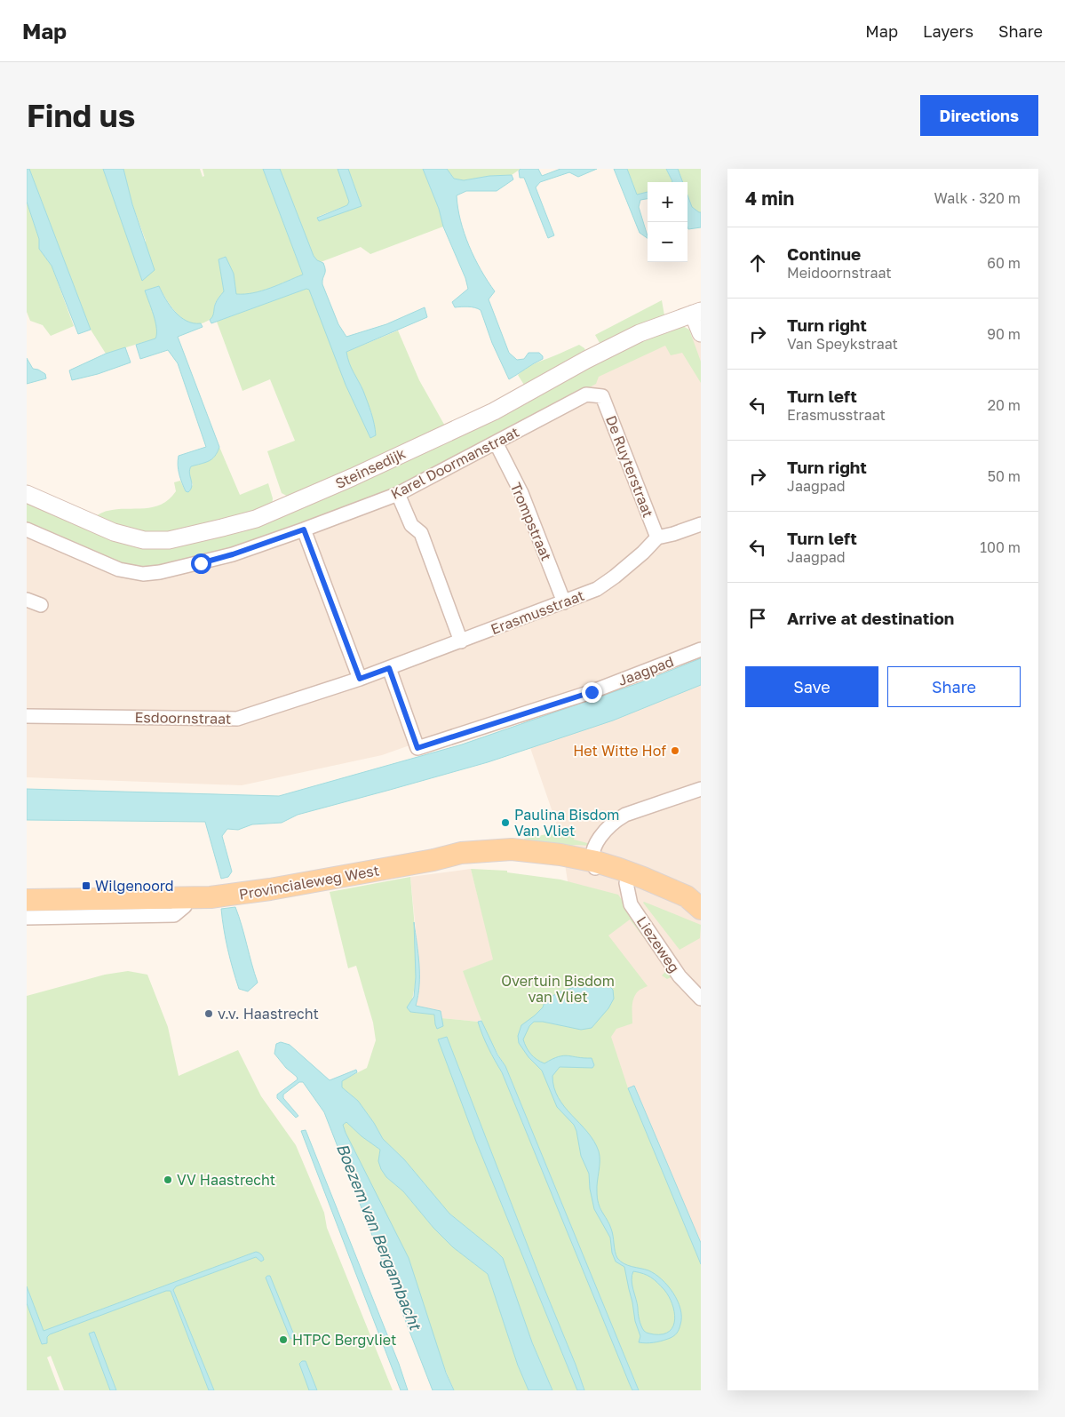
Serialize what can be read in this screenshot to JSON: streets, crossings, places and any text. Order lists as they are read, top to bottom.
{
  "streets": {
    "main road": ["Provincialeweg West"],
    "street": [
      "Karel Doormanstraat",
      "De Ruyterstraat",
      "Steinsedijk",
      "Trompstraat",
      "Erasmusstraat",
      "Jaagpad",
      "Esdoornstraat",
      "Liezeweg"
    ]
  },
  "crossings": [
    ["Karel Doormanstraat", "De Ruyterstraat"],
    ["Karel Doormanstraat", "Trompstraat"],
    ["De Ruyterstraat", "Erasmusstraat"],
    ["Trompstraat", "Erasmusstraat"],
    ["Erasmusstraat", "Jaagpad"],
    ["Erasmusstraat", "Esdoornstraat"]
  ],
  "water": ["Boezem van Bergambacht"],
  "parks": ["Overtuin Bisdom van Vliet"],
  "places": {
    "other": [
      "Het Witte Hof",
      "Paulina Bisdom Van Vliet",
      "v.v. Haastrecht",
      "VV Haastrecht",
      "HTPC Bergvliet"
    ],
    "transit": ["Wilgenoord"]
  },
  "page": {
    "header": "Map",
    "nav": ["Map", "Layers", "Share"],
    "buttons": [
      "Directions",
      ["Save", "Share"]
    ],
    "title": "Find us",
    "heading": ["4 min", "Walk · 320 m"],
    "map_buttons": ["+", "−"],
    "list": [
      ["Continue", "Meidoornstraat", "60 m"],
      ["Turn right", "Van Speykstraat", "90 m"],
      ["Turn left", "Erasmusstraat", "20 m"],
      ["Turn right", "Jaagpad", "50 m"],
      ["Turn left", "Jaagpad", "100 m"],
      "Arrive at destination"
    ]
  }
}
